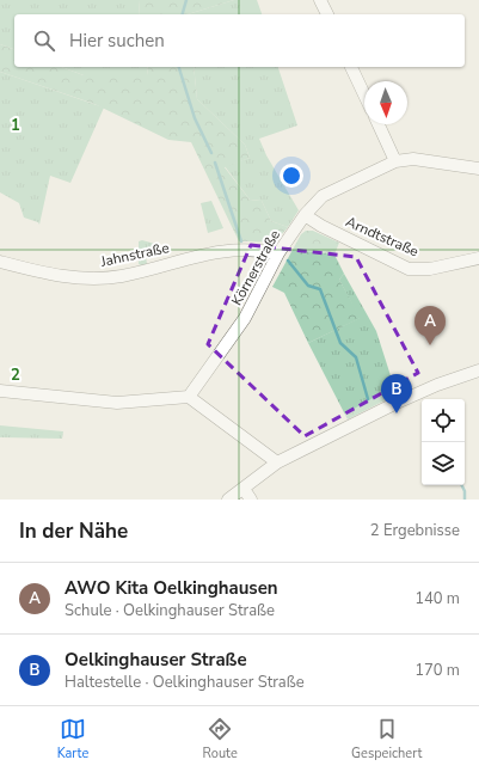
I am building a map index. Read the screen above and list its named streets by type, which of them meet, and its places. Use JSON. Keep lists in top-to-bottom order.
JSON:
{
  "streets": {
    "street": ["Arndtstraße", "Jahnstraße", "Körnerstraße"]
  },
  "crossings": [
    ["Arndtstraße", "Körnerstraße"],
    ["Jahnstraße", "Körnerstraße"]
  ],
  "north": "bottom",
  "page": {
    "search": "Hier suchen",
    "pins": ["A", "B"],
    "heading": ["In der Nähe", "2 Ergebnisse"],
    "list": [
      {
        "mark": "A",
        "name": "AWO Kita Oelkinghausen",
        "note": "Schule · Oelkinghauser Straße",
        "value": "140 m"
      },
      {
        "mark": "B",
        "name": "Oelkinghauser Straße",
        "note": "Haltestelle · Oelkinghauser Straße",
        "value": "170 m"
      }
    ],
    "nav": ["Karte", "Route", "Gespeichert"]
  },
  "grid": {
    "rows": ["1", "2"]
  }
}
